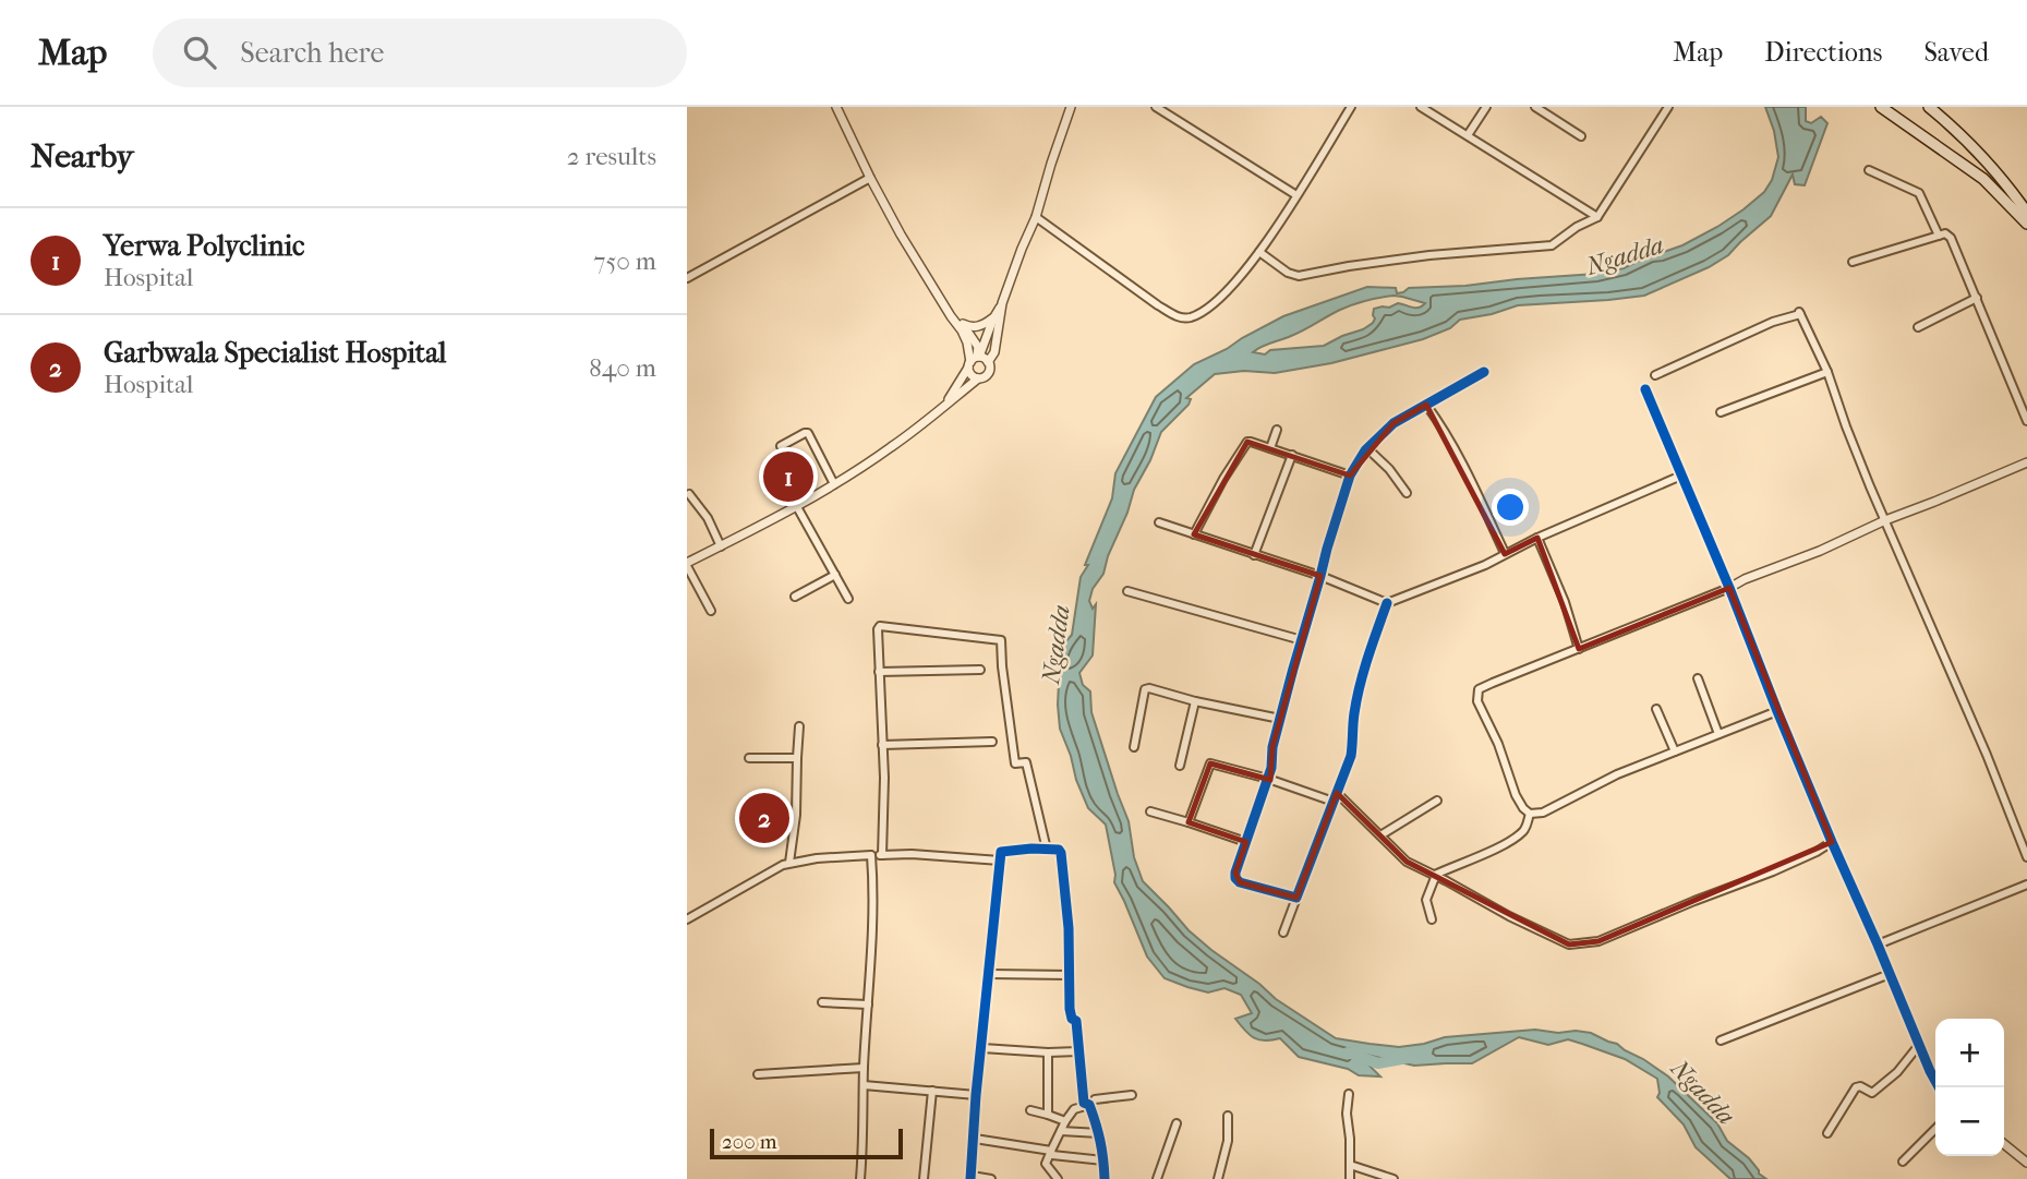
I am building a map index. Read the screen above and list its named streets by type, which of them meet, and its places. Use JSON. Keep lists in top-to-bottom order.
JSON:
{
  "water": ["Ngadda"],
  "scale_bar": "200 m",
  "page": {
    "header": "Map",
    "search": "Search here",
    "nav": ["Map", "Directions", "Saved"],
    "heading": ["Nearby", "2 results"],
    "list": [
      {
        "mark": "1",
        "name": "Yerwa Polyclinic",
        "note": "Hospital",
        "value": "750 m"
      },
      {
        "mark": "2",
        "name": "Garbwala Specialist Hospital",
        "note": "Hospital",
        "value": "840 m"
      }
    ],
    "pins": ["1", "2"],
    "map_buttons": ["+", "−"],
    "scale": "200 m"
  }
}
